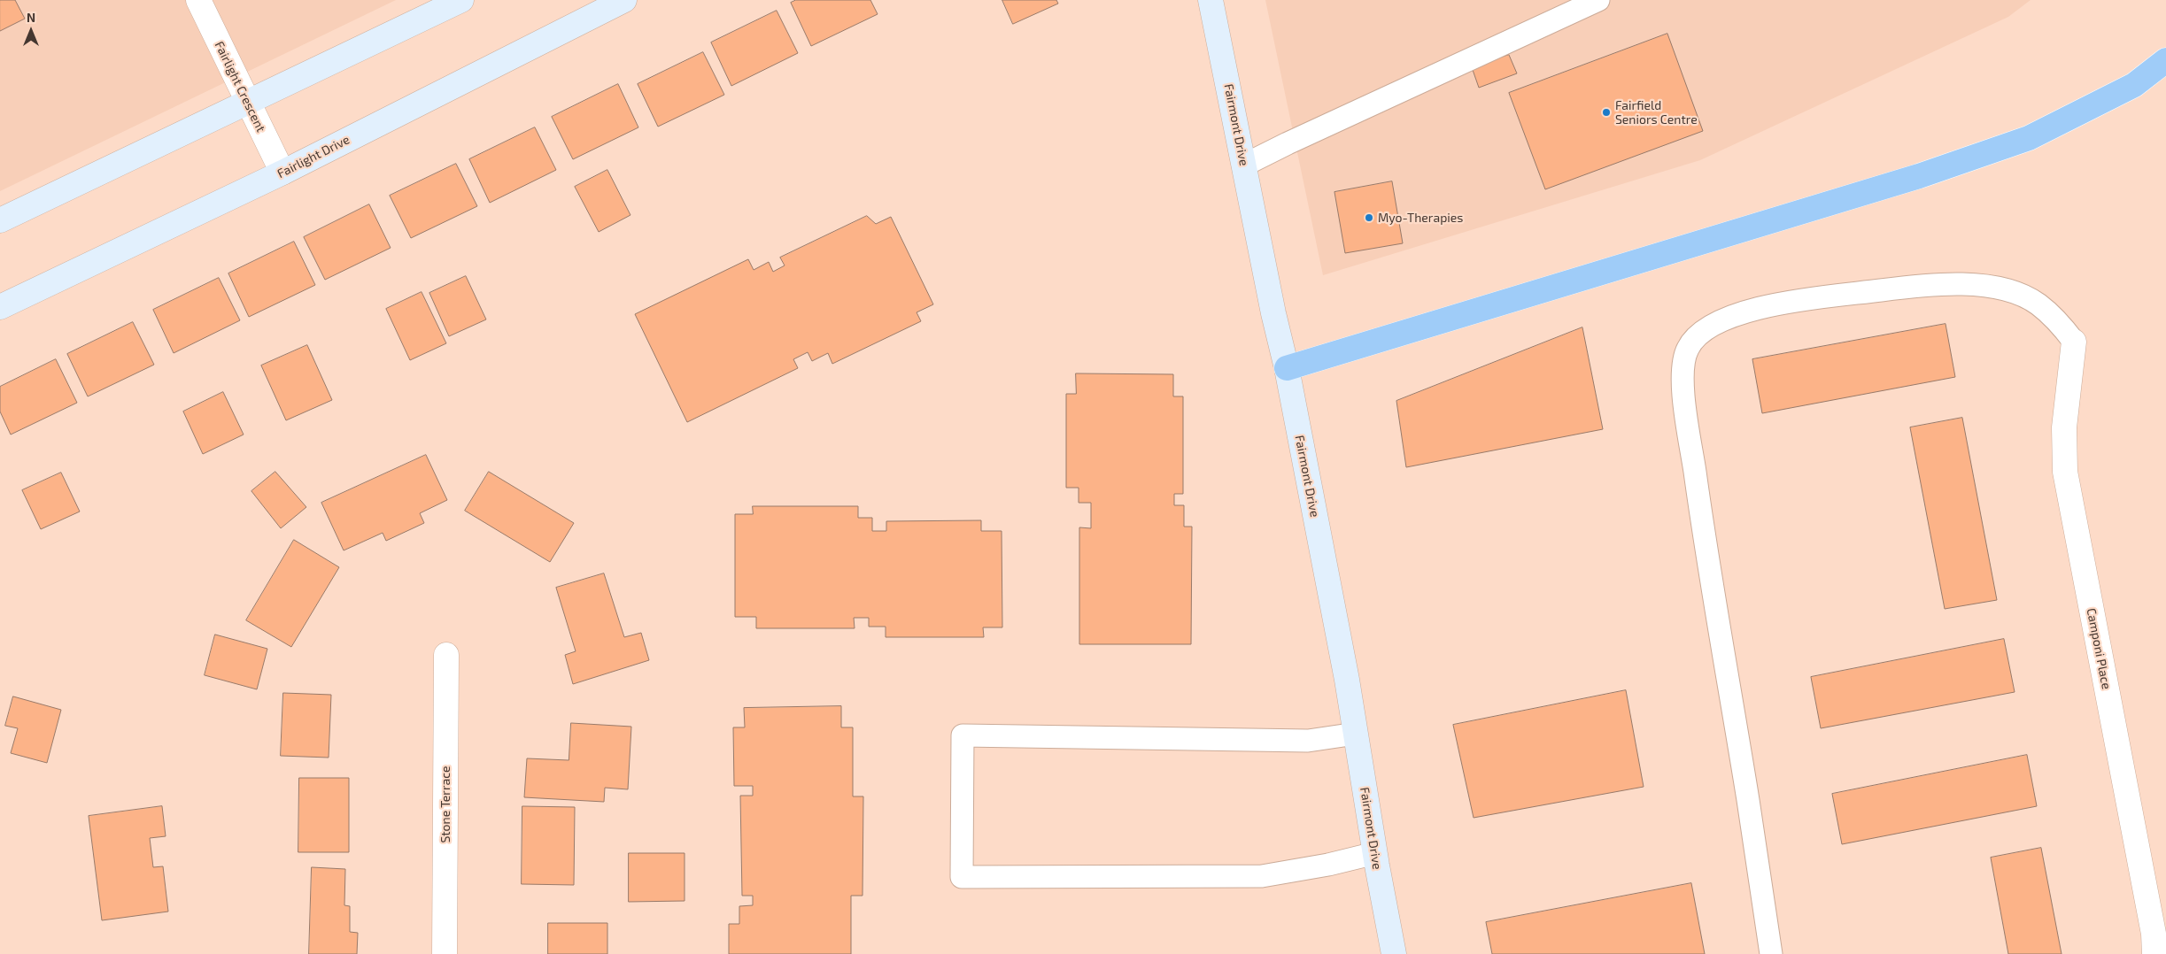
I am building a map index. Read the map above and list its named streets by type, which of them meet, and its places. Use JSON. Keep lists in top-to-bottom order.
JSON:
{
  "streets": {
    "street": [
      "Fairlight Crescent",
      "Fairmont Drive",
      "Fairlight Drive",
      "Camponi Place",
      "Stone Terrace"
    ]
  },
  "crossings": [
    ["Fairlight Crescent", "Fairlight Drive"]
  ],
  "places": ["Fairfield Seniors Centre", "Myo-Therapies"],
  "north": "top"
}
